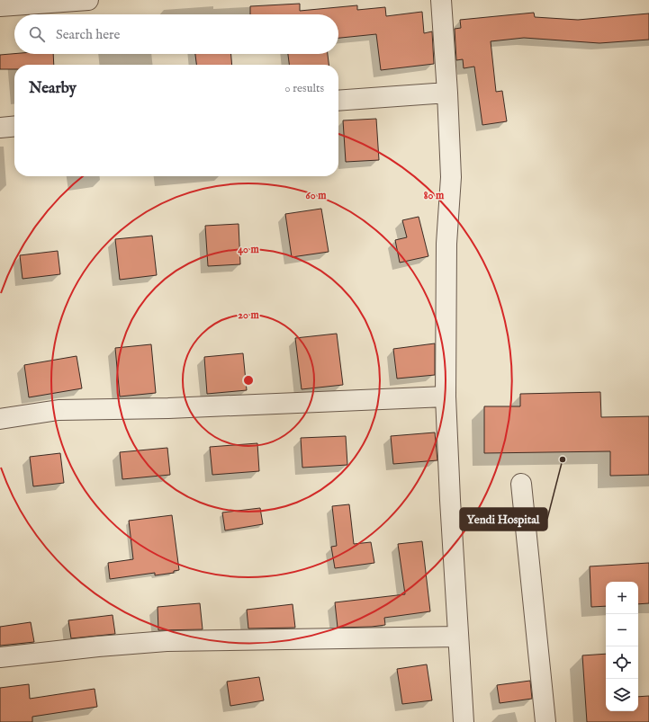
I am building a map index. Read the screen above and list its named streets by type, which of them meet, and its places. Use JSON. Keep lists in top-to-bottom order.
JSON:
{
  "places": ["Yendi Hospital"],
  "page": {
    "search": "Search here",
    "heading": ["Nearby", "0 results"],
    "map_buttons": ["+", "−"]
  },
  "rings": [
    "80 m",
    "60 m",
    "40 m",
    "20 m"
  ]
}
